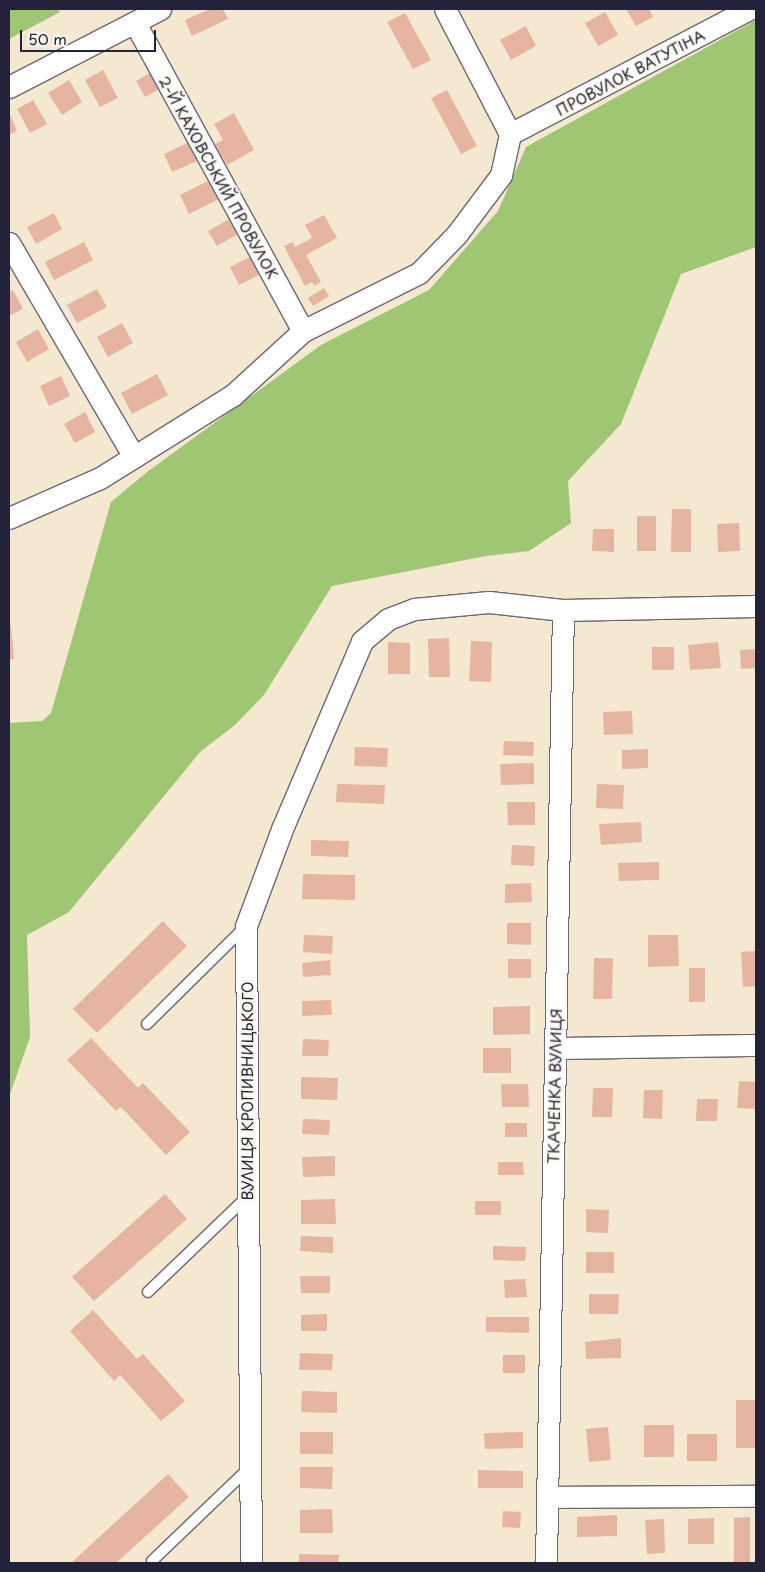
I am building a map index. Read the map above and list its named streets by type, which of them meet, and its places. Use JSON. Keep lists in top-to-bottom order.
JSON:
{
  "streets": {
    "street": [
      "ПРОВУЛОК ВАТУТІНА",
      "2-Й КАХОВСЬКИЙ ПРОВУЛОК",
      "ТКАЧЕНКА ВУЛИЦЯ",
      "ВУЛИЦЯ КРОПИВНИЦЬКОГО"
    ]
  },
  "crossings": [
    ["ТКАЧЕНКА ВУЛИЦЯ", "ВУЛИЦЯ КРОПИВНИЦЬКОГО"]
  ],
  "scale_bar": "50 m"
}
